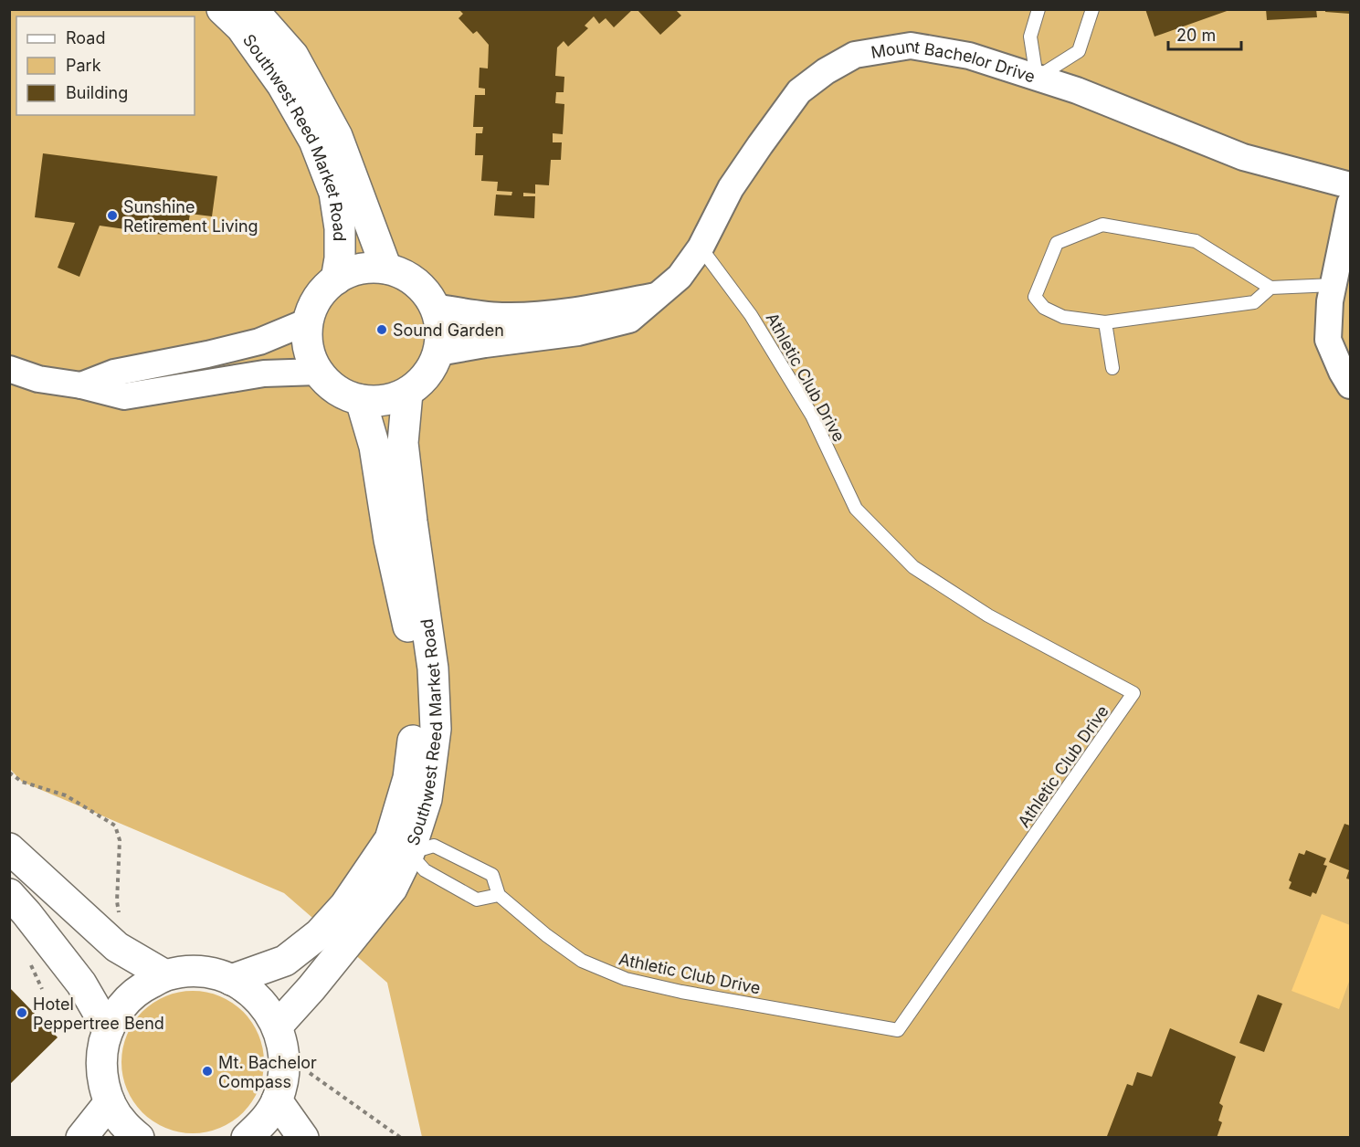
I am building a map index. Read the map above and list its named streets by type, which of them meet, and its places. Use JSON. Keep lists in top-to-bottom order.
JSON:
{
  "streets": {
    "main road": ["Southwest Reed Market Road"],
    "street": ["Mount Bachelor Drive"],
    "lane": ["Athletic Club Drive"]
  },
  "crossings": [
    ["Mount Bachelor Drive", "Southwest Reed Market Road"],
    ["Mount Bachelor Drive", "Athletic Club Drive"],
    ["Southwest Reed Market Road", "Athletic Club Drive"]
  ],
  "places": [
    "Sunshine Retirement Living",
    "Sound Garden",
    "Hotel Peppertree Bend",
    "Mt. Bachelor Compass"
  ],
  "legend": ["Road", "Park", "Building"],
  "scale_bar": "20 m"
}
